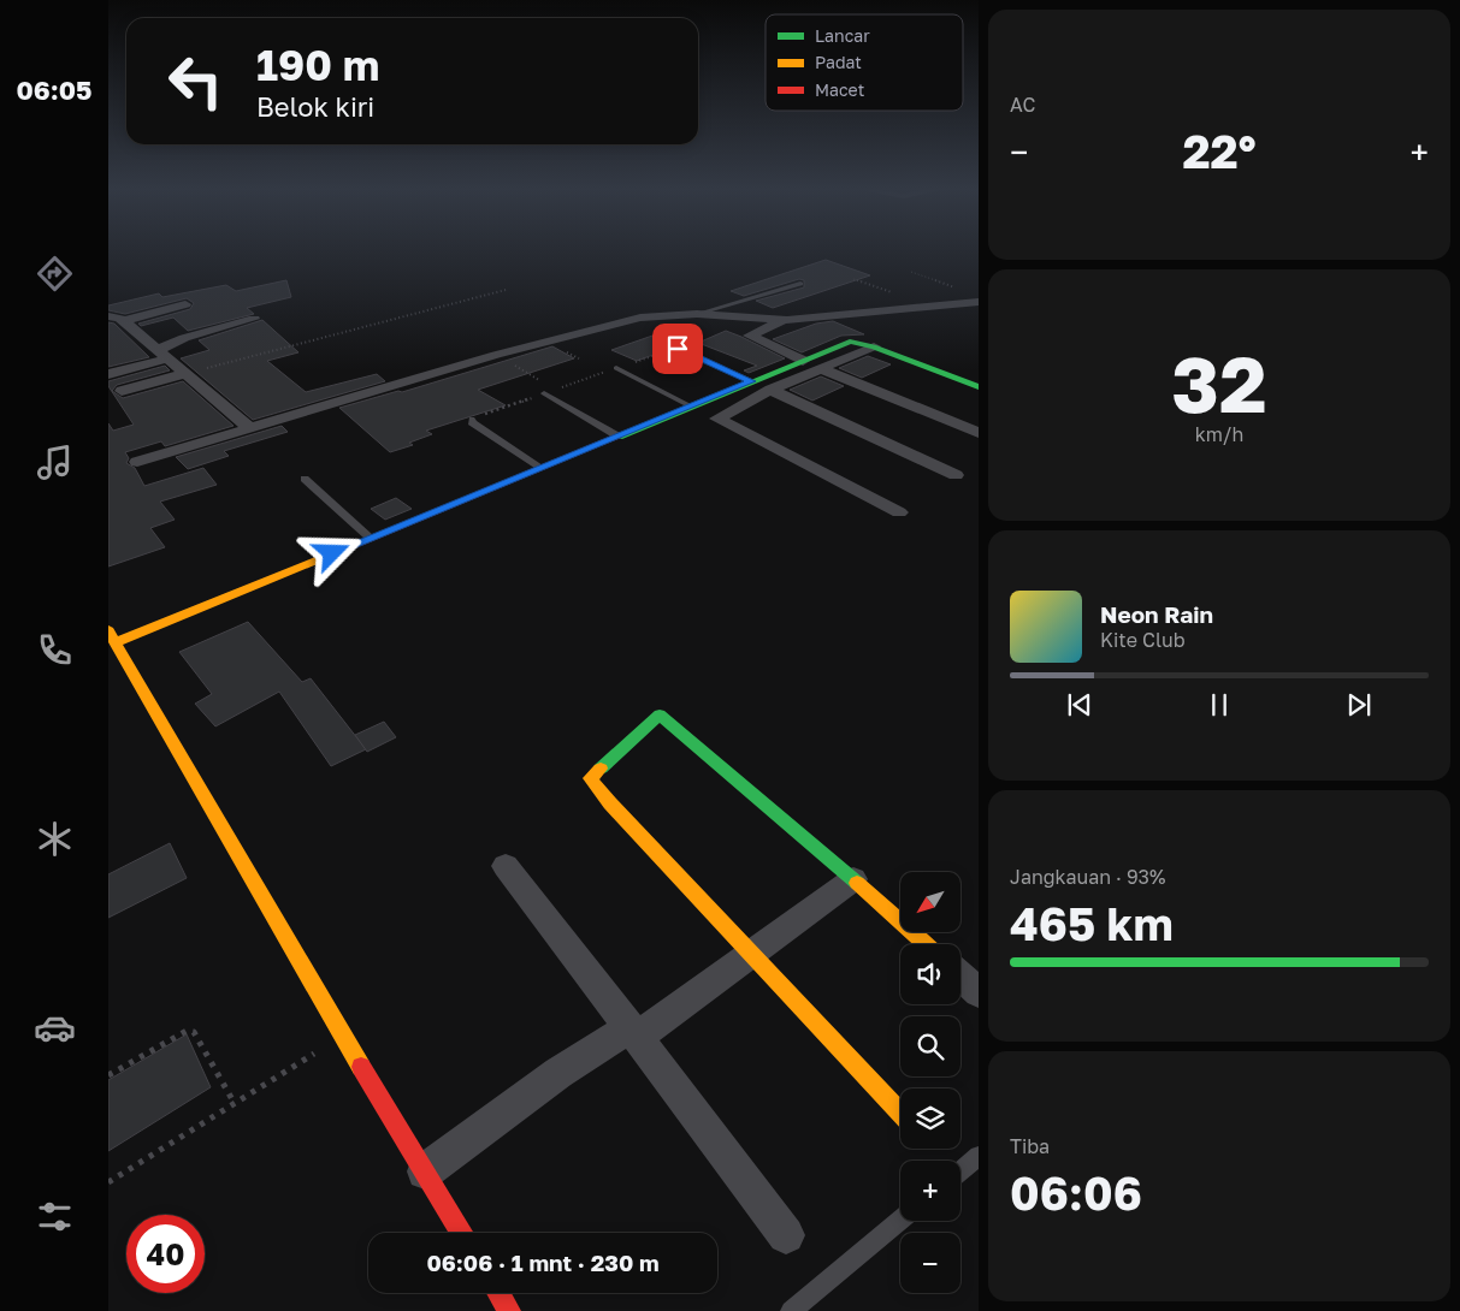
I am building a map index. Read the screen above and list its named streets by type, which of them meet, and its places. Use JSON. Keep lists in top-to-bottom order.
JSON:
{
  "legend": ["Lancar", "Padat", "Macet"],
  "north": "bottom left",
  "page": {
    "tabs": "06:05",
    "tile": [
      "AC",
      ["32", "km/h"],
      ["Jangkauan · 93%", "465 km"],
      ["Tiba", "06:06"]
    ],
    "turn": ["190 m", "Belok kiri"],
    "heat": ["−", "22°", "+"],
    "song": ["Neon Rain", "Kite Club"],
    "map_buttons": ["+", "−"],
    "limit": "40",
    "trip": "06:06 · 1 mnt · 230 m"
  }
}
